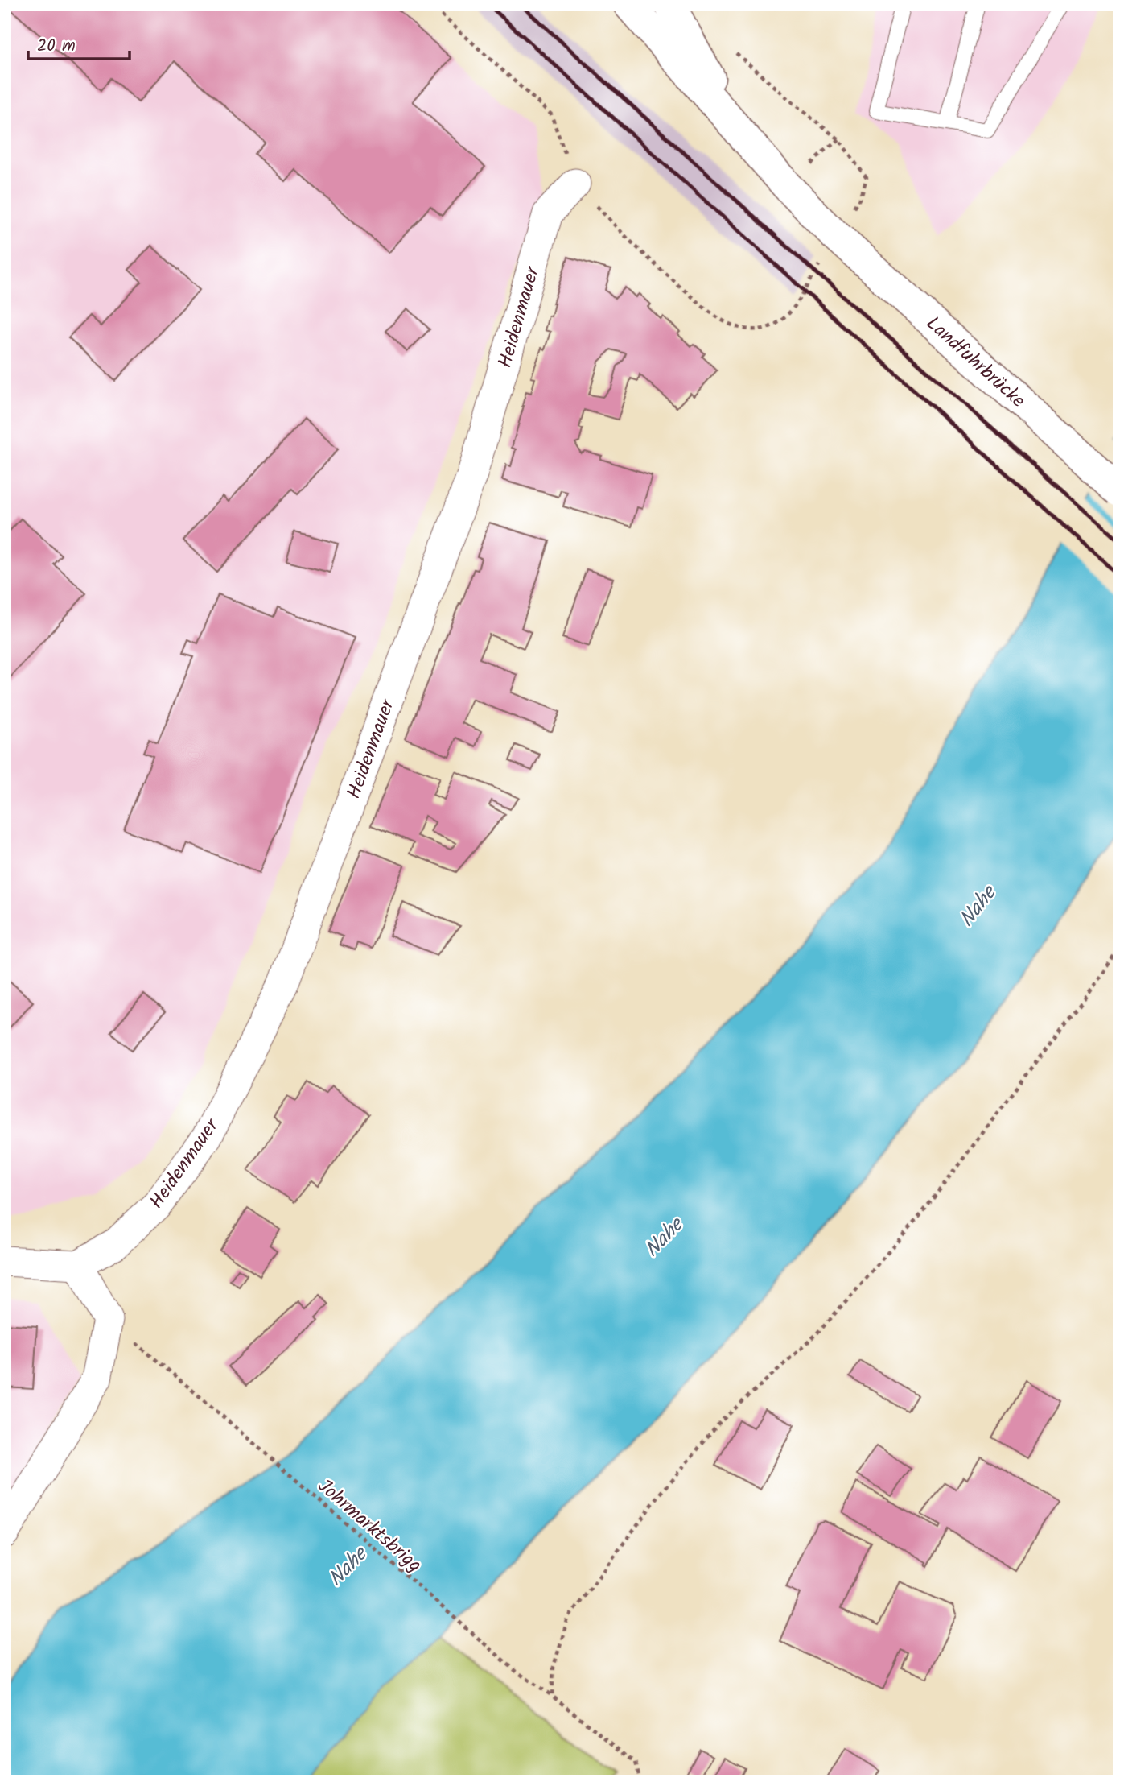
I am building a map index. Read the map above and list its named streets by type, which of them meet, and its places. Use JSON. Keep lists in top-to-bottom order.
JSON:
{
  "streets": {
    "street": ["Heidenmauer", "Landfuhrbrücke"],
    "path": ["Johrmarktsbrigg"]
  },
  "water": ["Nahe"],
  "scale_bar": "20 m"
}
